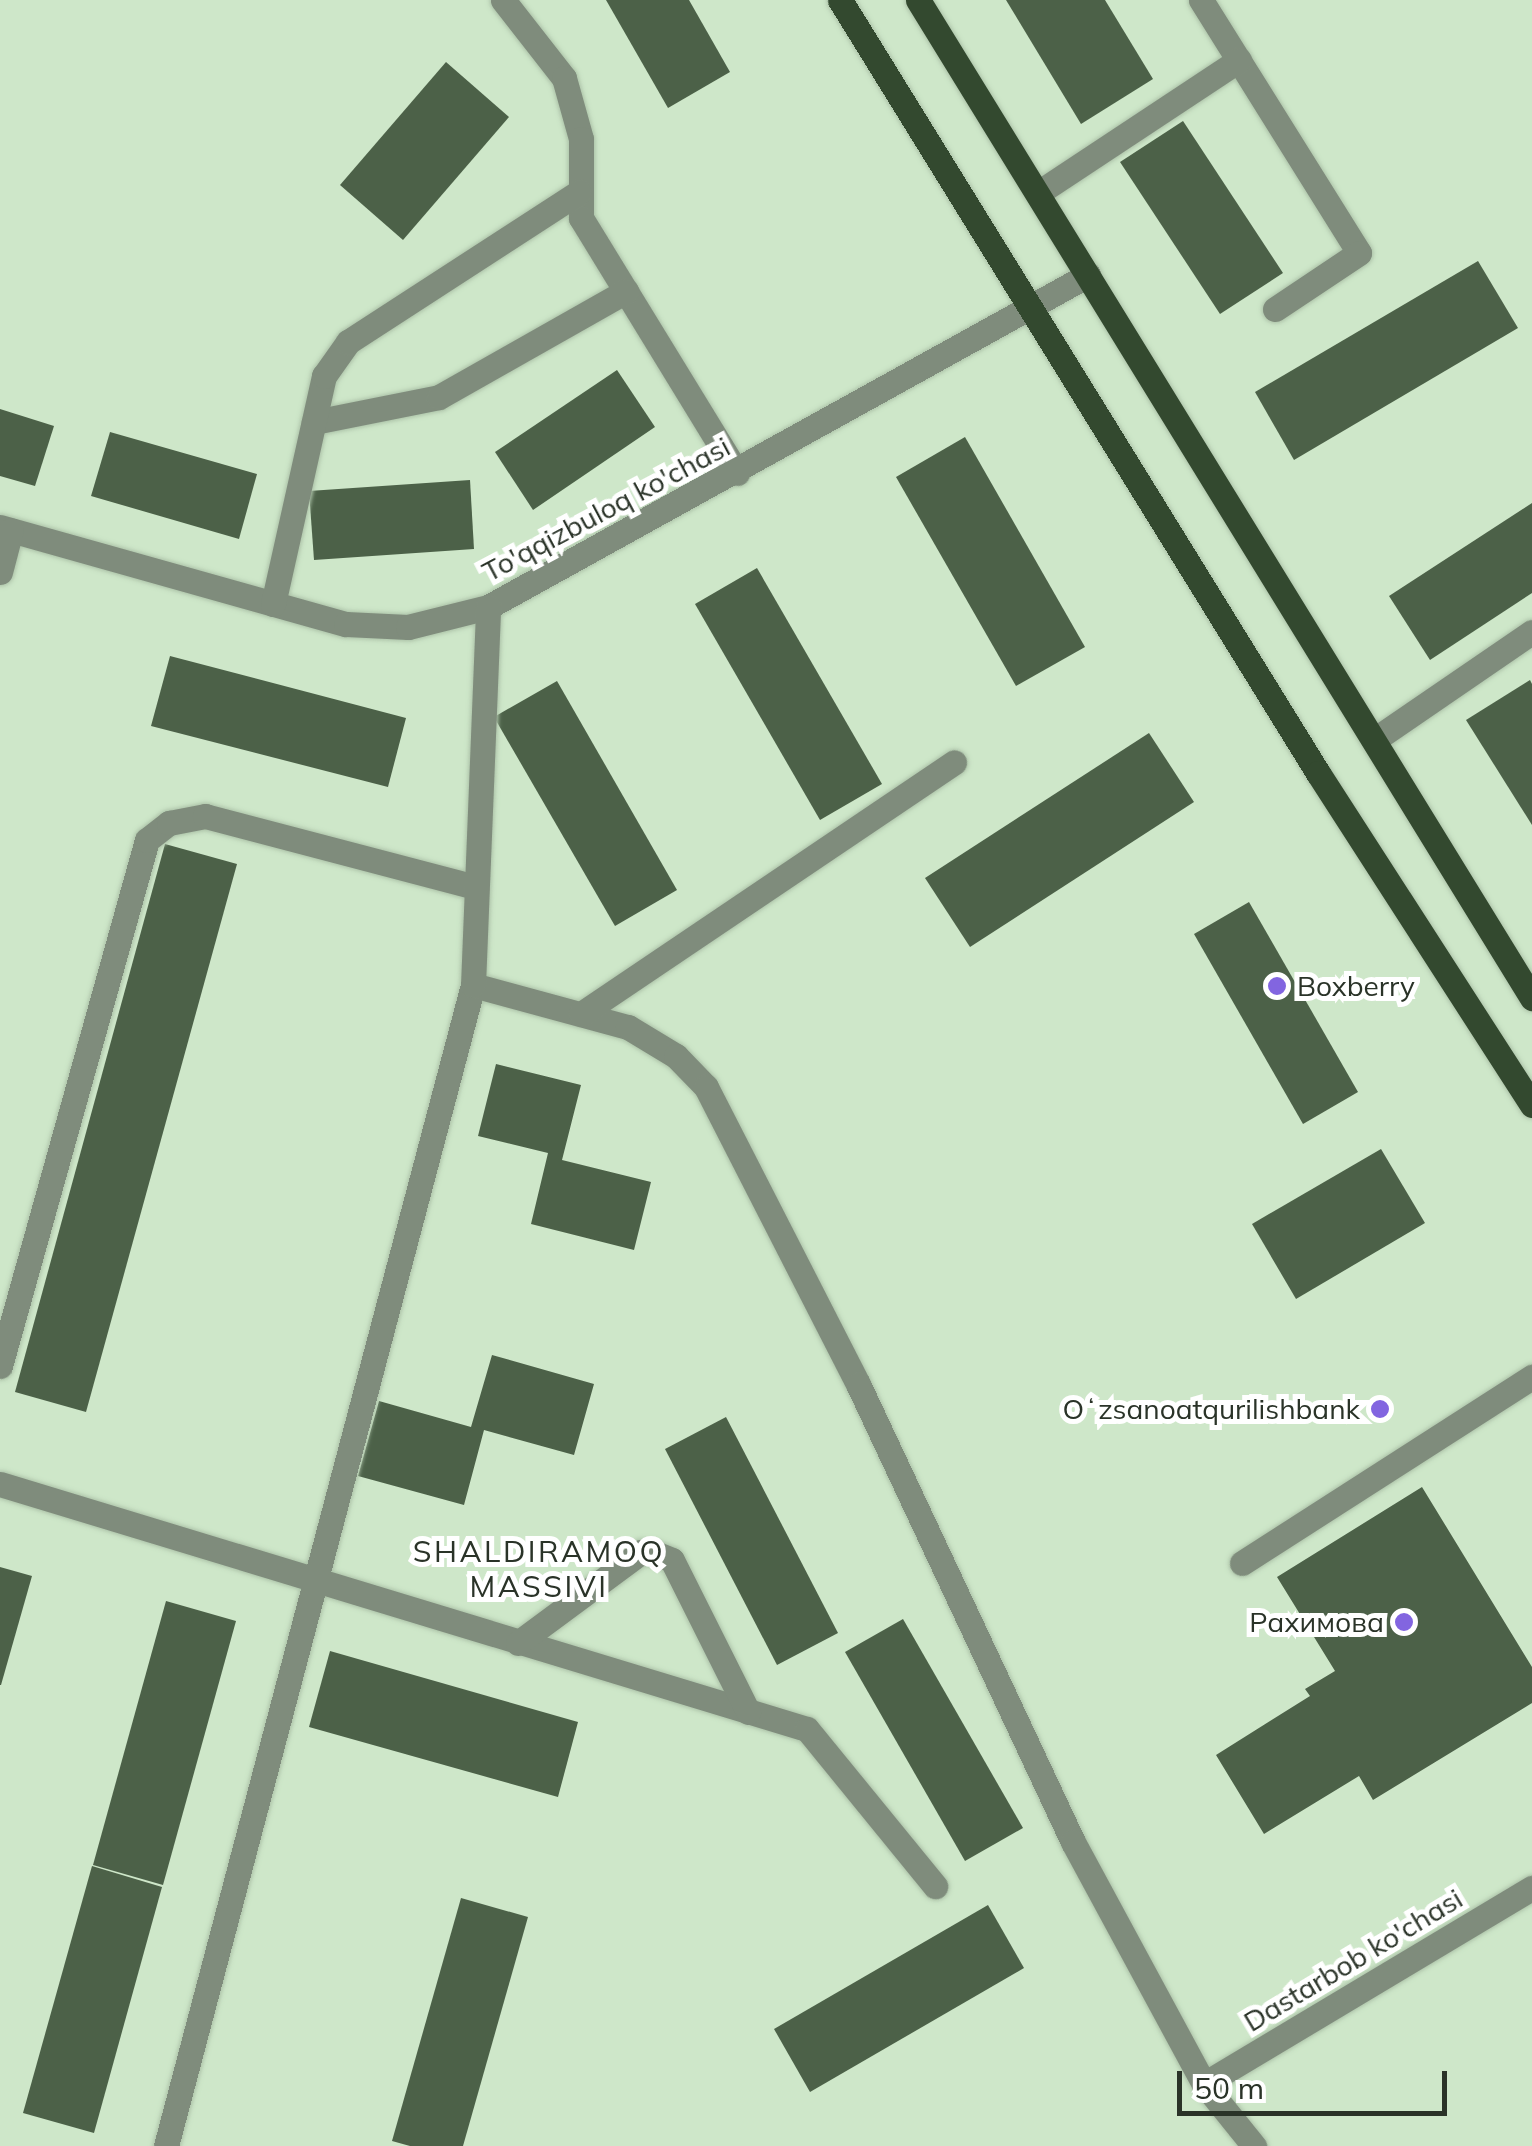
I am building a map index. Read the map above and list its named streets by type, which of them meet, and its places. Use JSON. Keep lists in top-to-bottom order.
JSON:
{
  "streets": {
    "street": ["To'qqizbuloq ko'chasi", "Dastarbob ko'chasi"]
  },
  "districts": ["SHALDIRAMOQ MASSIVI"],
  "places": ["Boxberry", "Oʻzsanoatqurilishbank", "Рахимова"],
  "scale_bar": "50 m"
}
